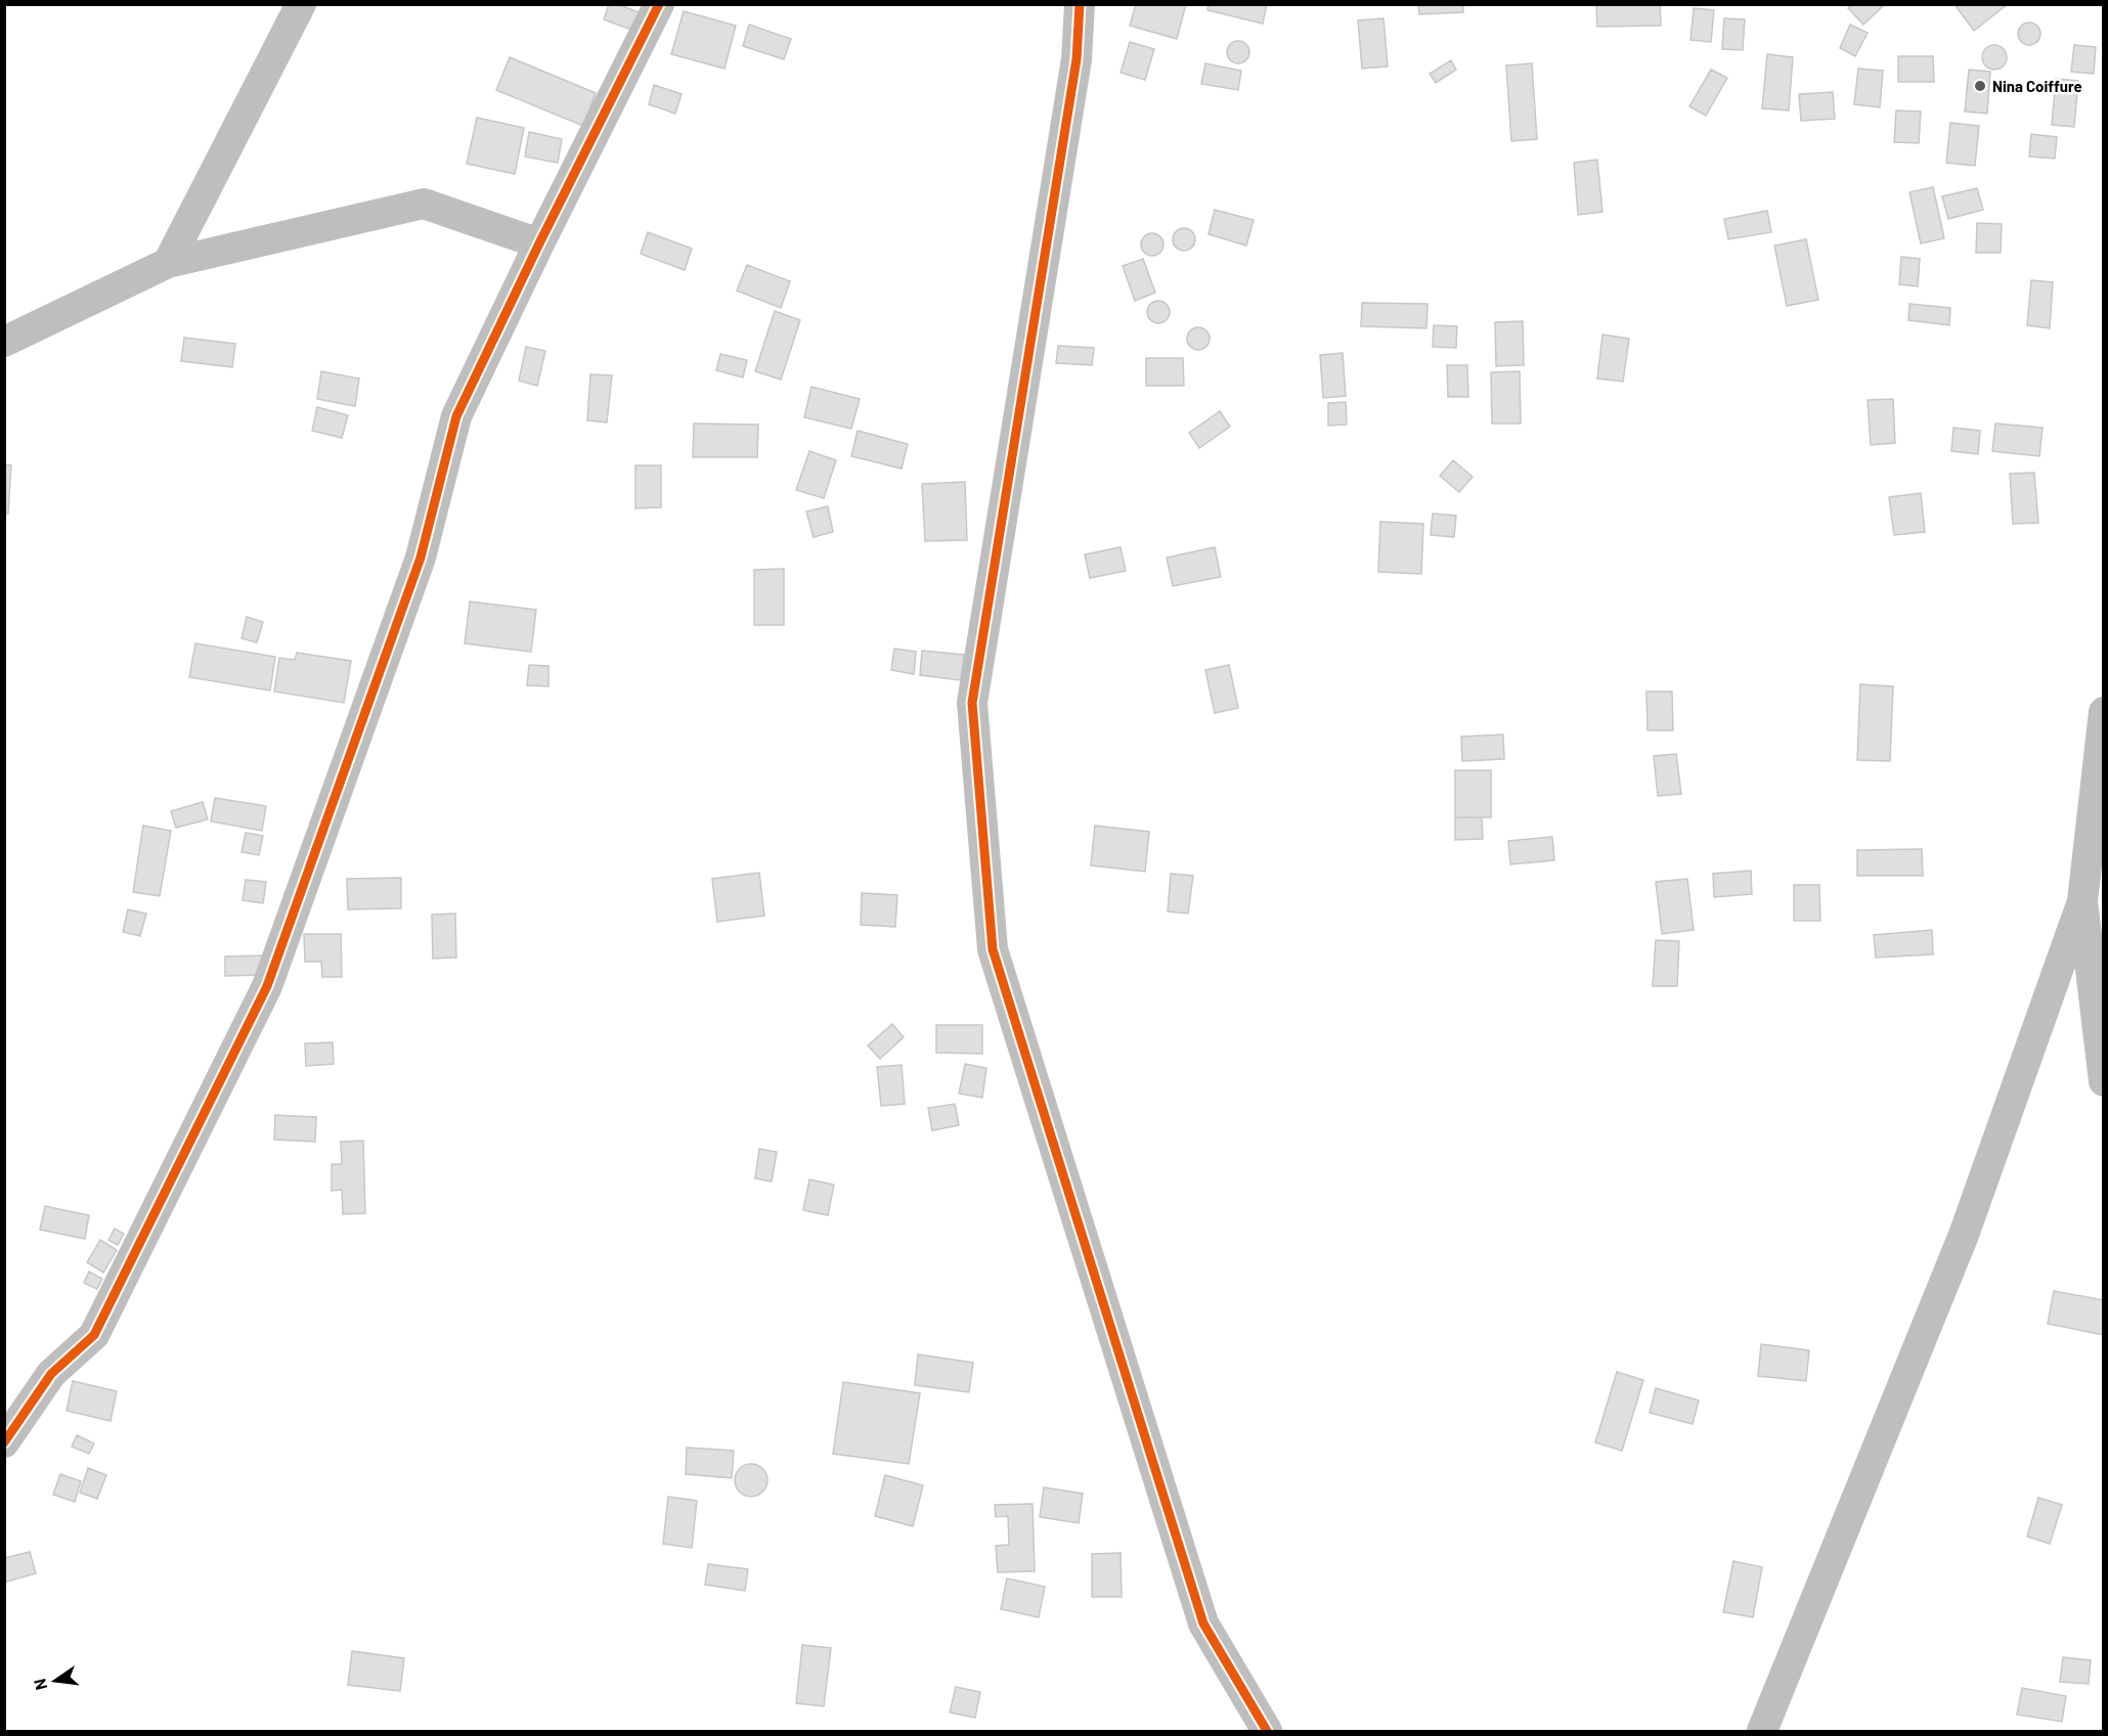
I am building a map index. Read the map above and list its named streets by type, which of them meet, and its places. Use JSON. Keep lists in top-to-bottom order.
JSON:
{
  "places": ["Nina Coiffure"],
  "north": "left"
}
